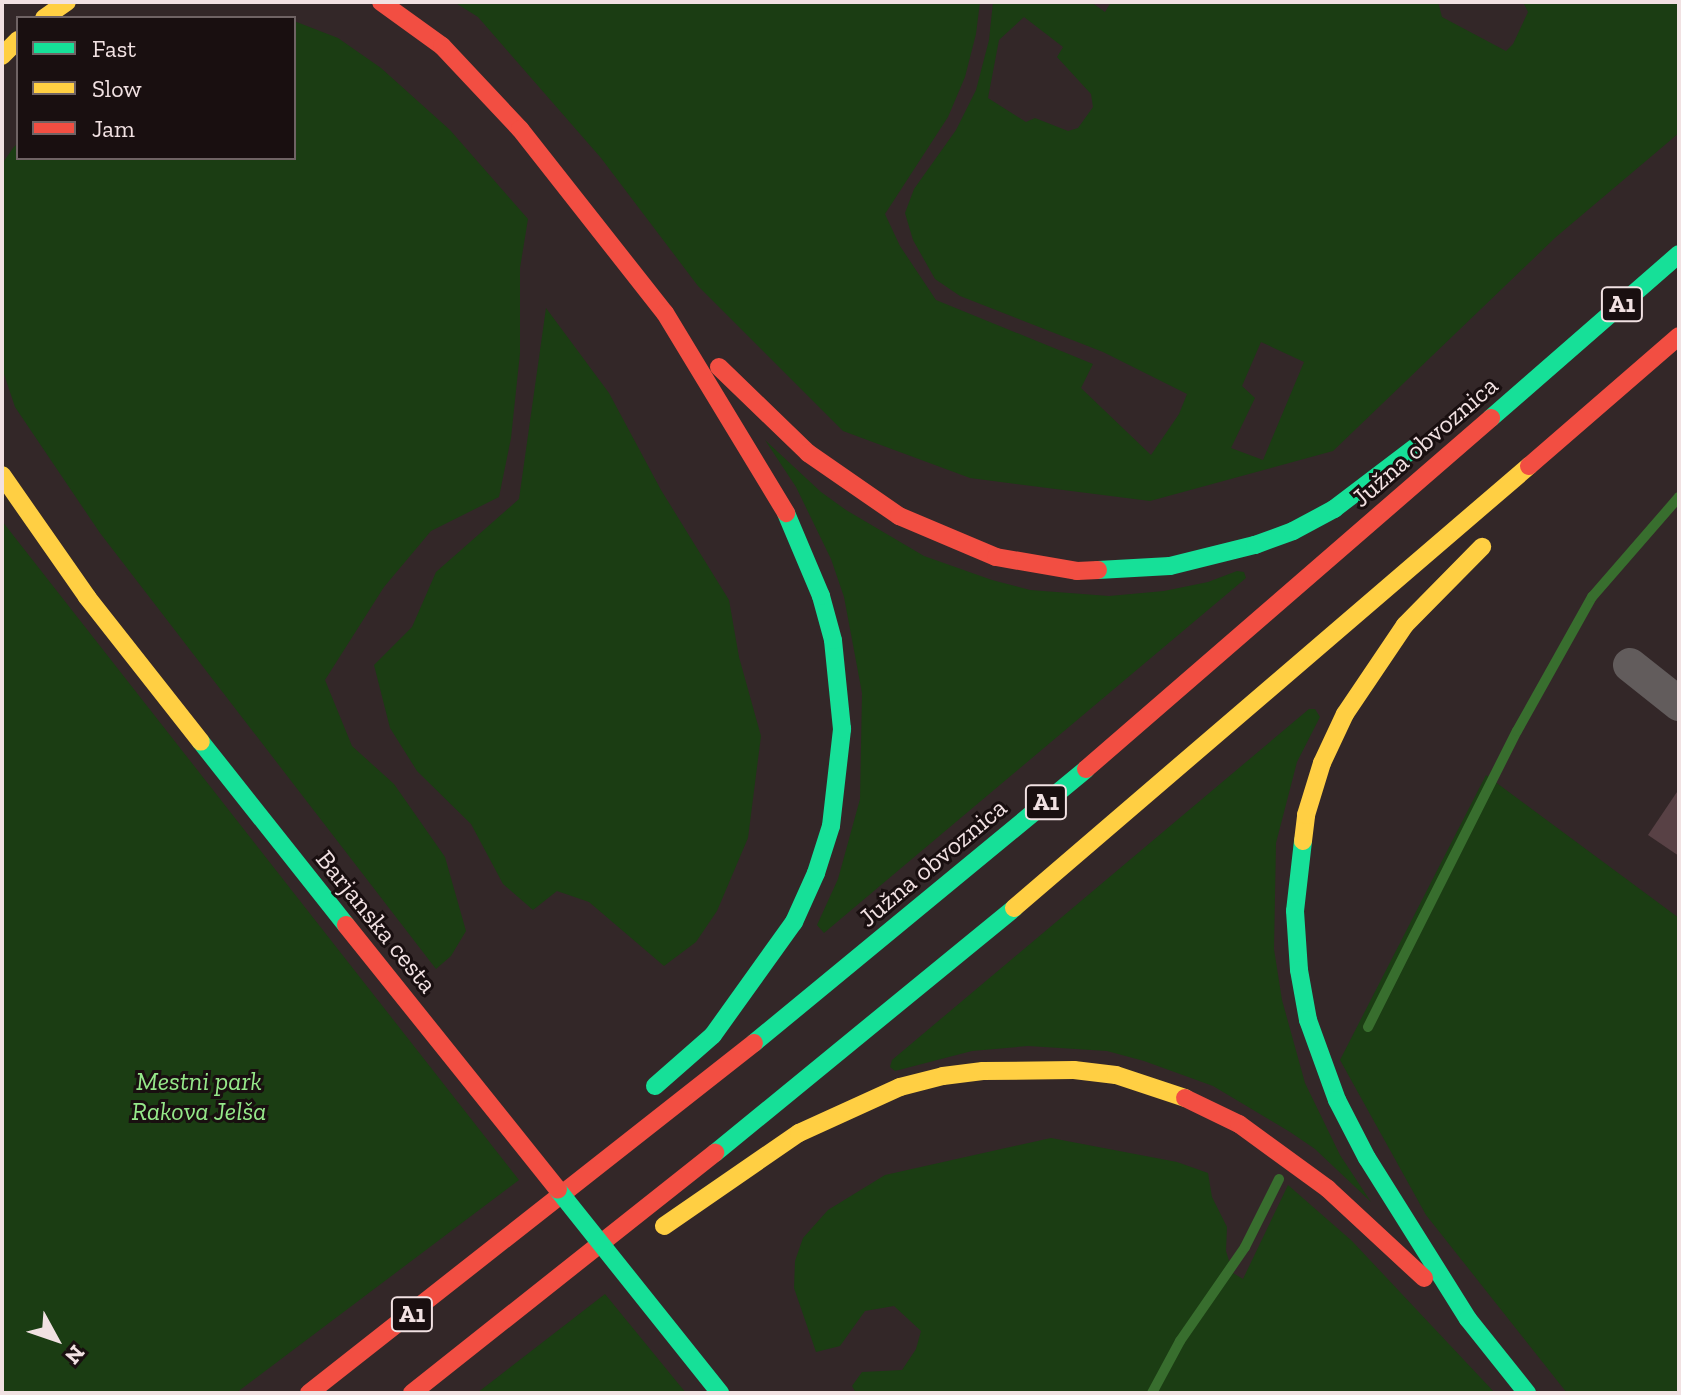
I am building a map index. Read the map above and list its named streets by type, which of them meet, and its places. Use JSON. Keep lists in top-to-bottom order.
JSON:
{
  "streets": {
    "main road": ["A1", "Južna obvoznica", "Barjanska cesta"]
  },
  "parks": ["Mestni park Rakova Jelša"],
  "legend": ["Fast", "Slow", "Jam"],
  "north": "bottom right"
}
